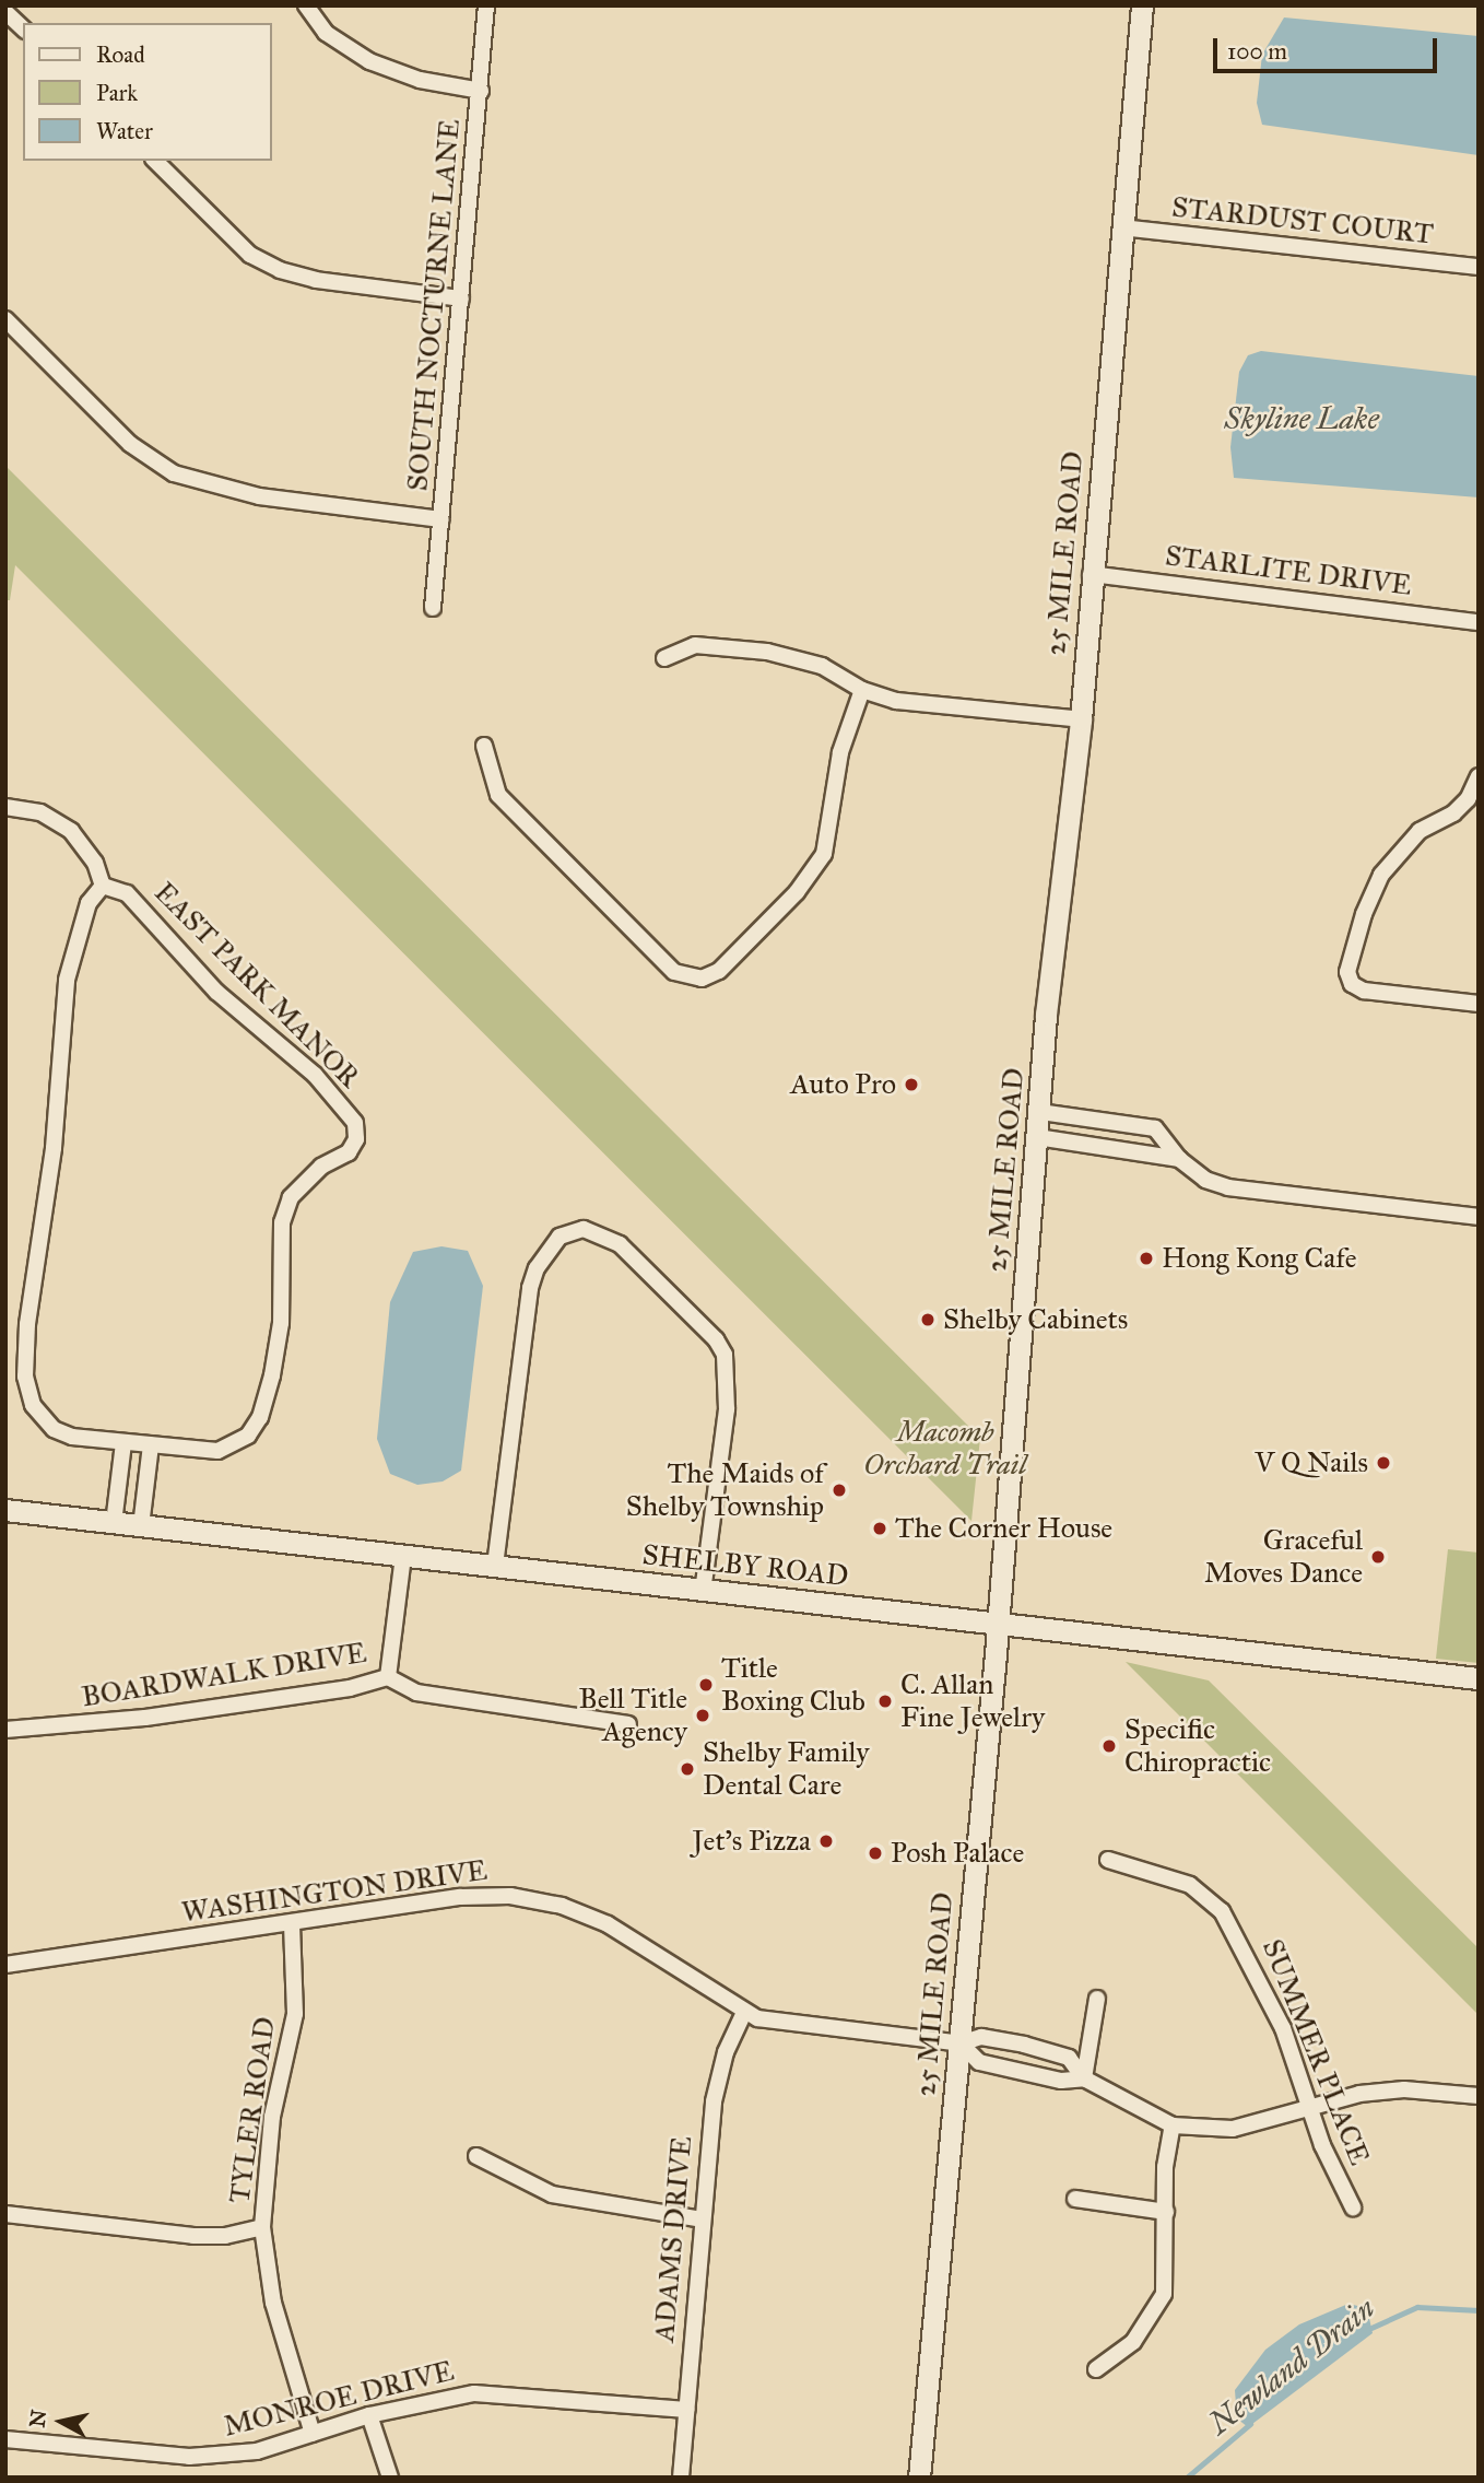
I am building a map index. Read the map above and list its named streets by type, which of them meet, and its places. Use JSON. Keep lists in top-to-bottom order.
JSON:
{
  "streets": {
    "street": [
      "STARDUST COURT",
      "SOUTH NOCTURNE LANE",
      "25 MILE ROAD",
      "STARLITE DRIVE",
      "EAST PARK MANOR",
      "SHELBY ROAD",
      "BOARDWALK DRIVE",
      "WASHINGTON DRIVE",
      "SUMMER PLACE",
      "TYLER ROAD",
      "ADAMS DRIVE",
      "MONROE DRIVE"
    ]
  },
  "crossings": [
    ["STARDUST COURT", "25 MILE ROAD"],
    ["25 MILE ROAD", "STARLITE DRIVE"],
    ["25 MILE ROAD", "SHELBY ROAD"],
    ["25 MILE ROAD", "WASHINGTON DRIVE"],
    ["WASHINGTON DRIVE", "TYLER ROAD"],
    ["WASHINGTON DRIVE", "ADAMS DRIVE"],
    ["TYLER ROAD", "MONROE DRIVE"],
    ["ADAMS DRIVE", "MONROE DRIVE"]
  ],
  "water": ["Skyline Lake", "Newland Drain"],
  "parks": ["Macomb Orchard Trail"],
  "places": [
    "Auto Pro",
    "Hong Kong Cafe",
    "Shelby Cabinets",
    "V Q Nails",
    "The Maids of Shelby Township",
    "The Corner House",
    "Graceful Moves Dance",
    "Title Boxing Club",
    "C. Allan Fine Jewelry",
    "Bell Title Agency",
    "Specific Chiropractic",
    "Shelby Family Dental Care",
    "Jet's Pizza",
    "Posh Palace"
  ],
  "legend": ["Road", "Park", "Water"],
  "scale_bar": "100 m",
  "north": "left"
}
